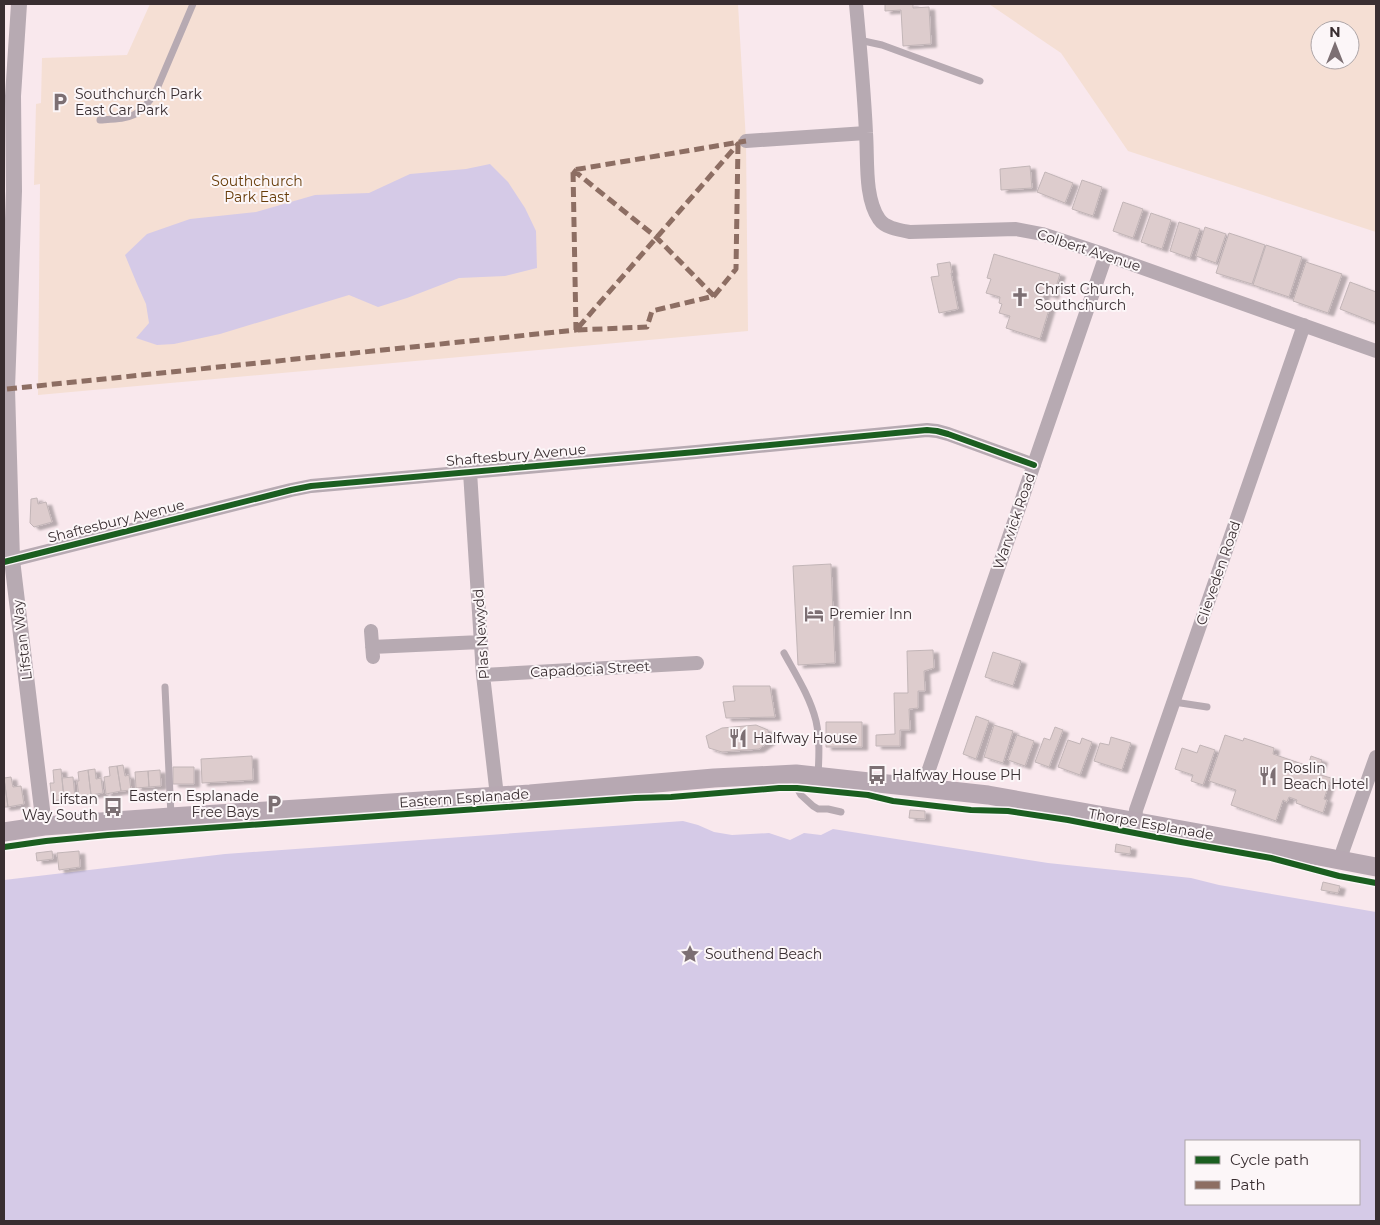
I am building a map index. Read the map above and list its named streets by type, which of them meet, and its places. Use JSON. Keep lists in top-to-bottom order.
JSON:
{
  "streets": {
    "main road": ["Eastern Esplanade", "Thorpe Esplanade"],
    "street": [
      "Colbert Avenue",
      "Shaftesbury Avenue",
      "Warwick Road",
      "Clieveden Road",
      "Plas Newydd",
      "Lifstan Way",
      "Capadocia Street"
    ]
  },
  "crossings": [
    ["Colbert Avenue", "Warwick Road"],
    ["Colbert Avenue", "Clieveden Road"],
    ["Shaftesbury Avenue", "Warwick Road"],
    ["Shaftesbury Avenue", "Plas Newydd"],
    ["Shaftesbury Avenue", "Lifstan Way"],
    ["Warwick Road", "Eastern Esplanade"],
    ["Warwick Road", "Thorpe Esplanade"],
    ["Clieveden Road", "Thorpe Esplanade"],
    ["Plas Newydd", "Capadocia Street"],
    ["Plas Newydd", "Eastern Esplanade"],
    ["Lifstan Way", "Eastern Esplanade"],
    ["Eastern Esplanade", "Thorpe Esplanade"]
  ],
  "parks": ["Southchurch Park East"],
  "places": {
    "parking": ["Southchurch Park East Car Park", "Eastern Esplanade Free Bays"],
    "church": ["Christ Church, Southchurch"],
    "hotel": ["Premier Inn"],
    "restaurant": ["Halfway House", "Roslin Beach Hotel"],
    "bus stop": ["Halfway House PH", "Lifstan Way South"],
    "place": ["Southend Beach"]
  },
  "legend": ["Cycle path", "Path"],
  "north": "top"
}
